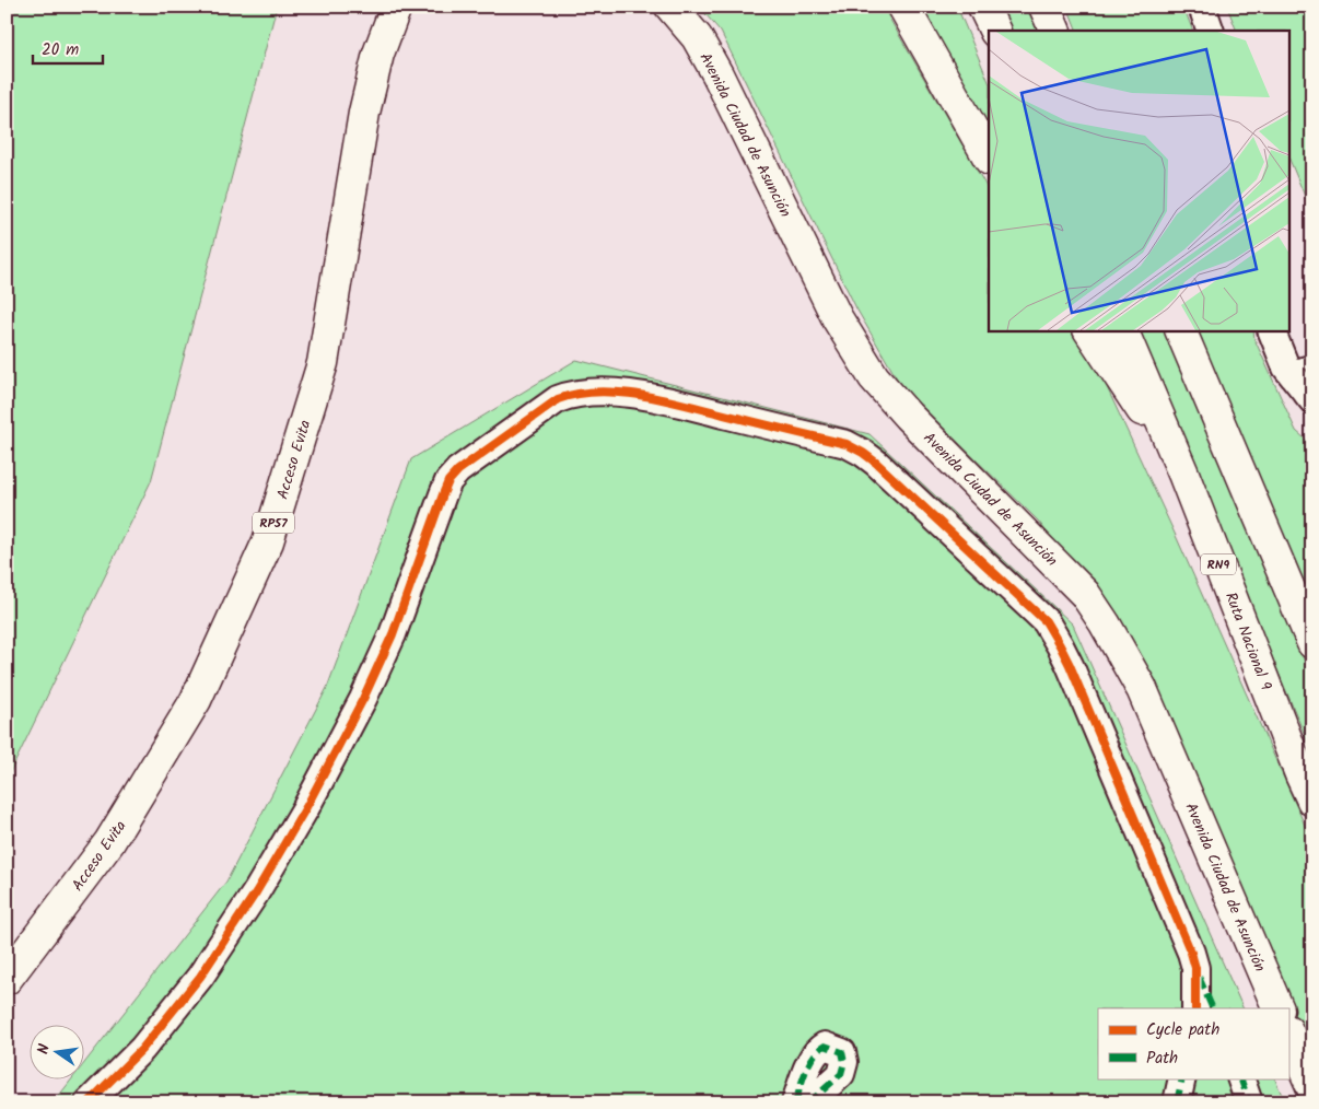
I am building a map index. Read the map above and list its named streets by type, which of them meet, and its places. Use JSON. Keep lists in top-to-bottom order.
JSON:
{
  "streets": {
    "main road": [
      "Avenida Ciudad de Asunción",
      "Acceso Evita",
      "RP57",
      "RN9",
      "Ruta Nacional 9"
    ]
  },
  "legend": ["Cycle path", "Path"],
  "scale_bar": "20 m",
  "north": "left"
}
